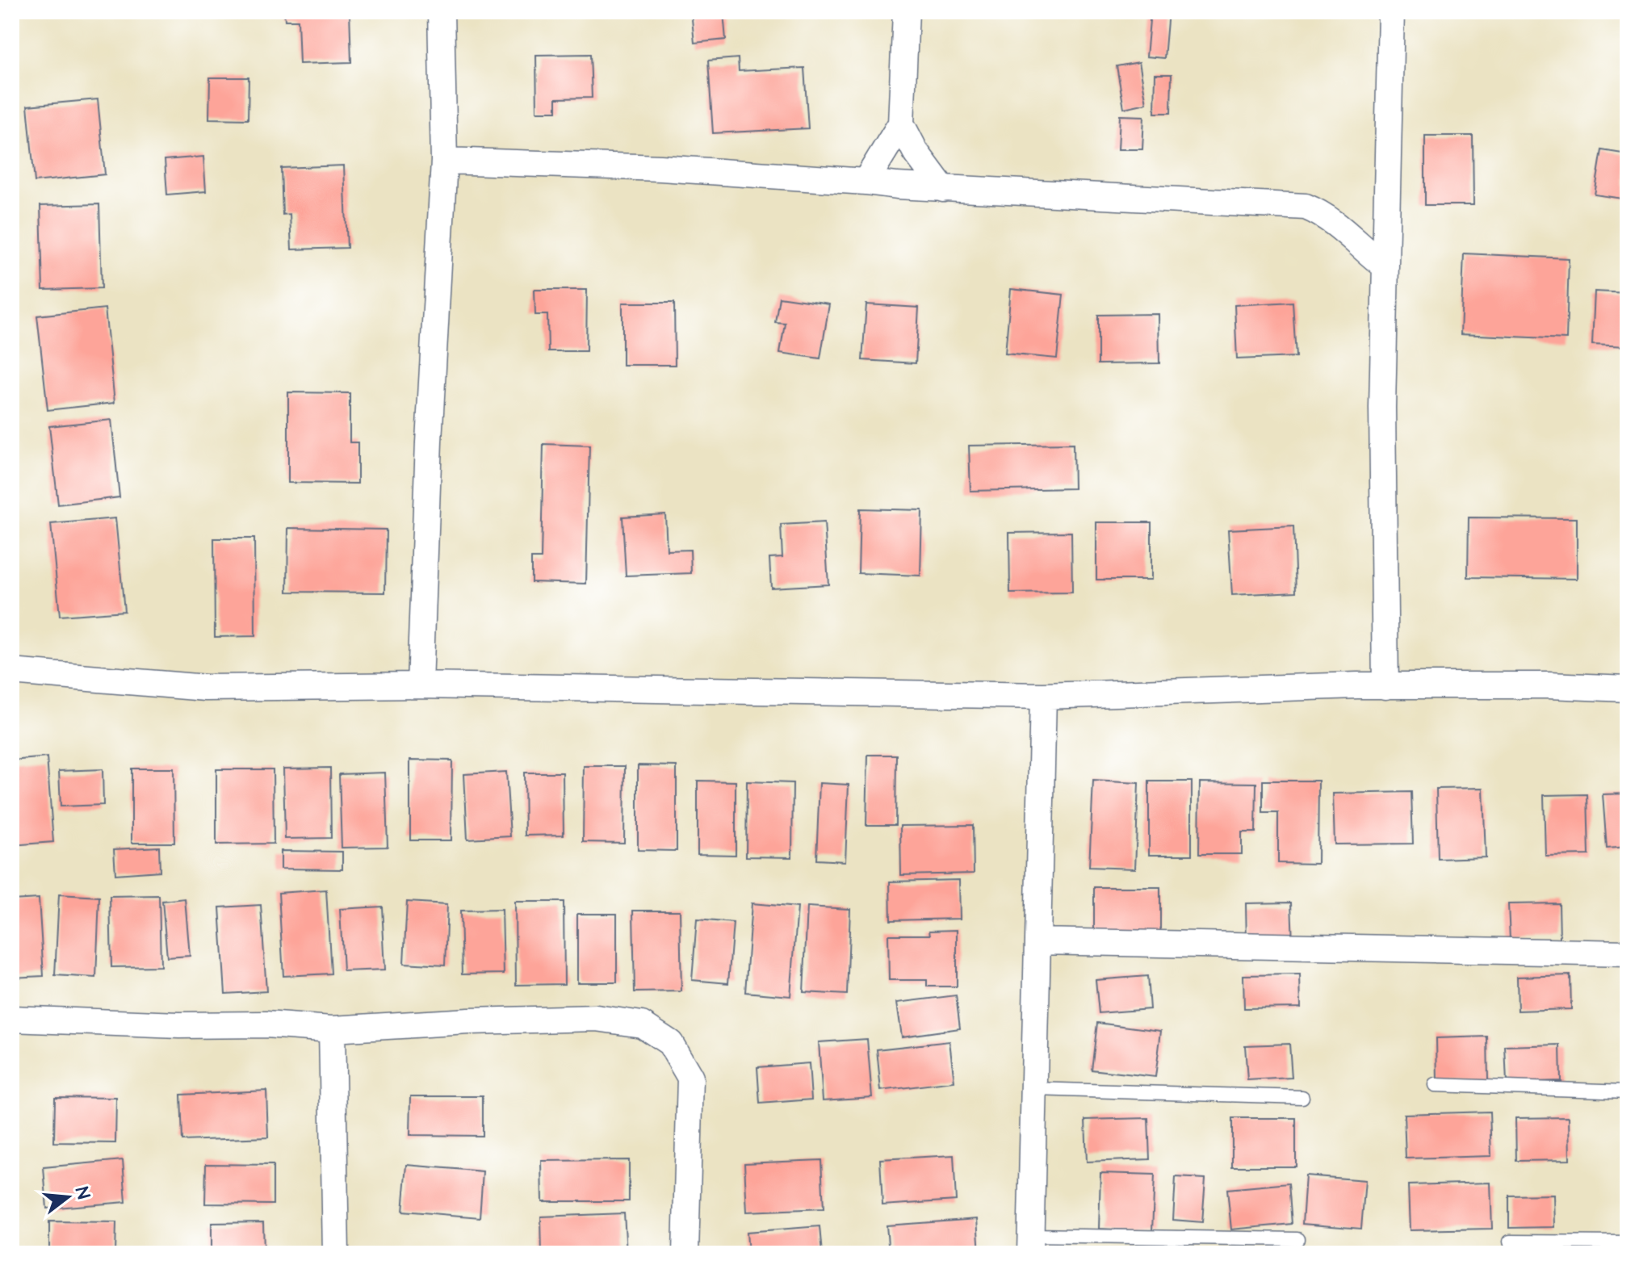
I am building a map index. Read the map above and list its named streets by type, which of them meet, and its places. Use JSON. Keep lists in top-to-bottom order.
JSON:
{
  "north": "right"
}
